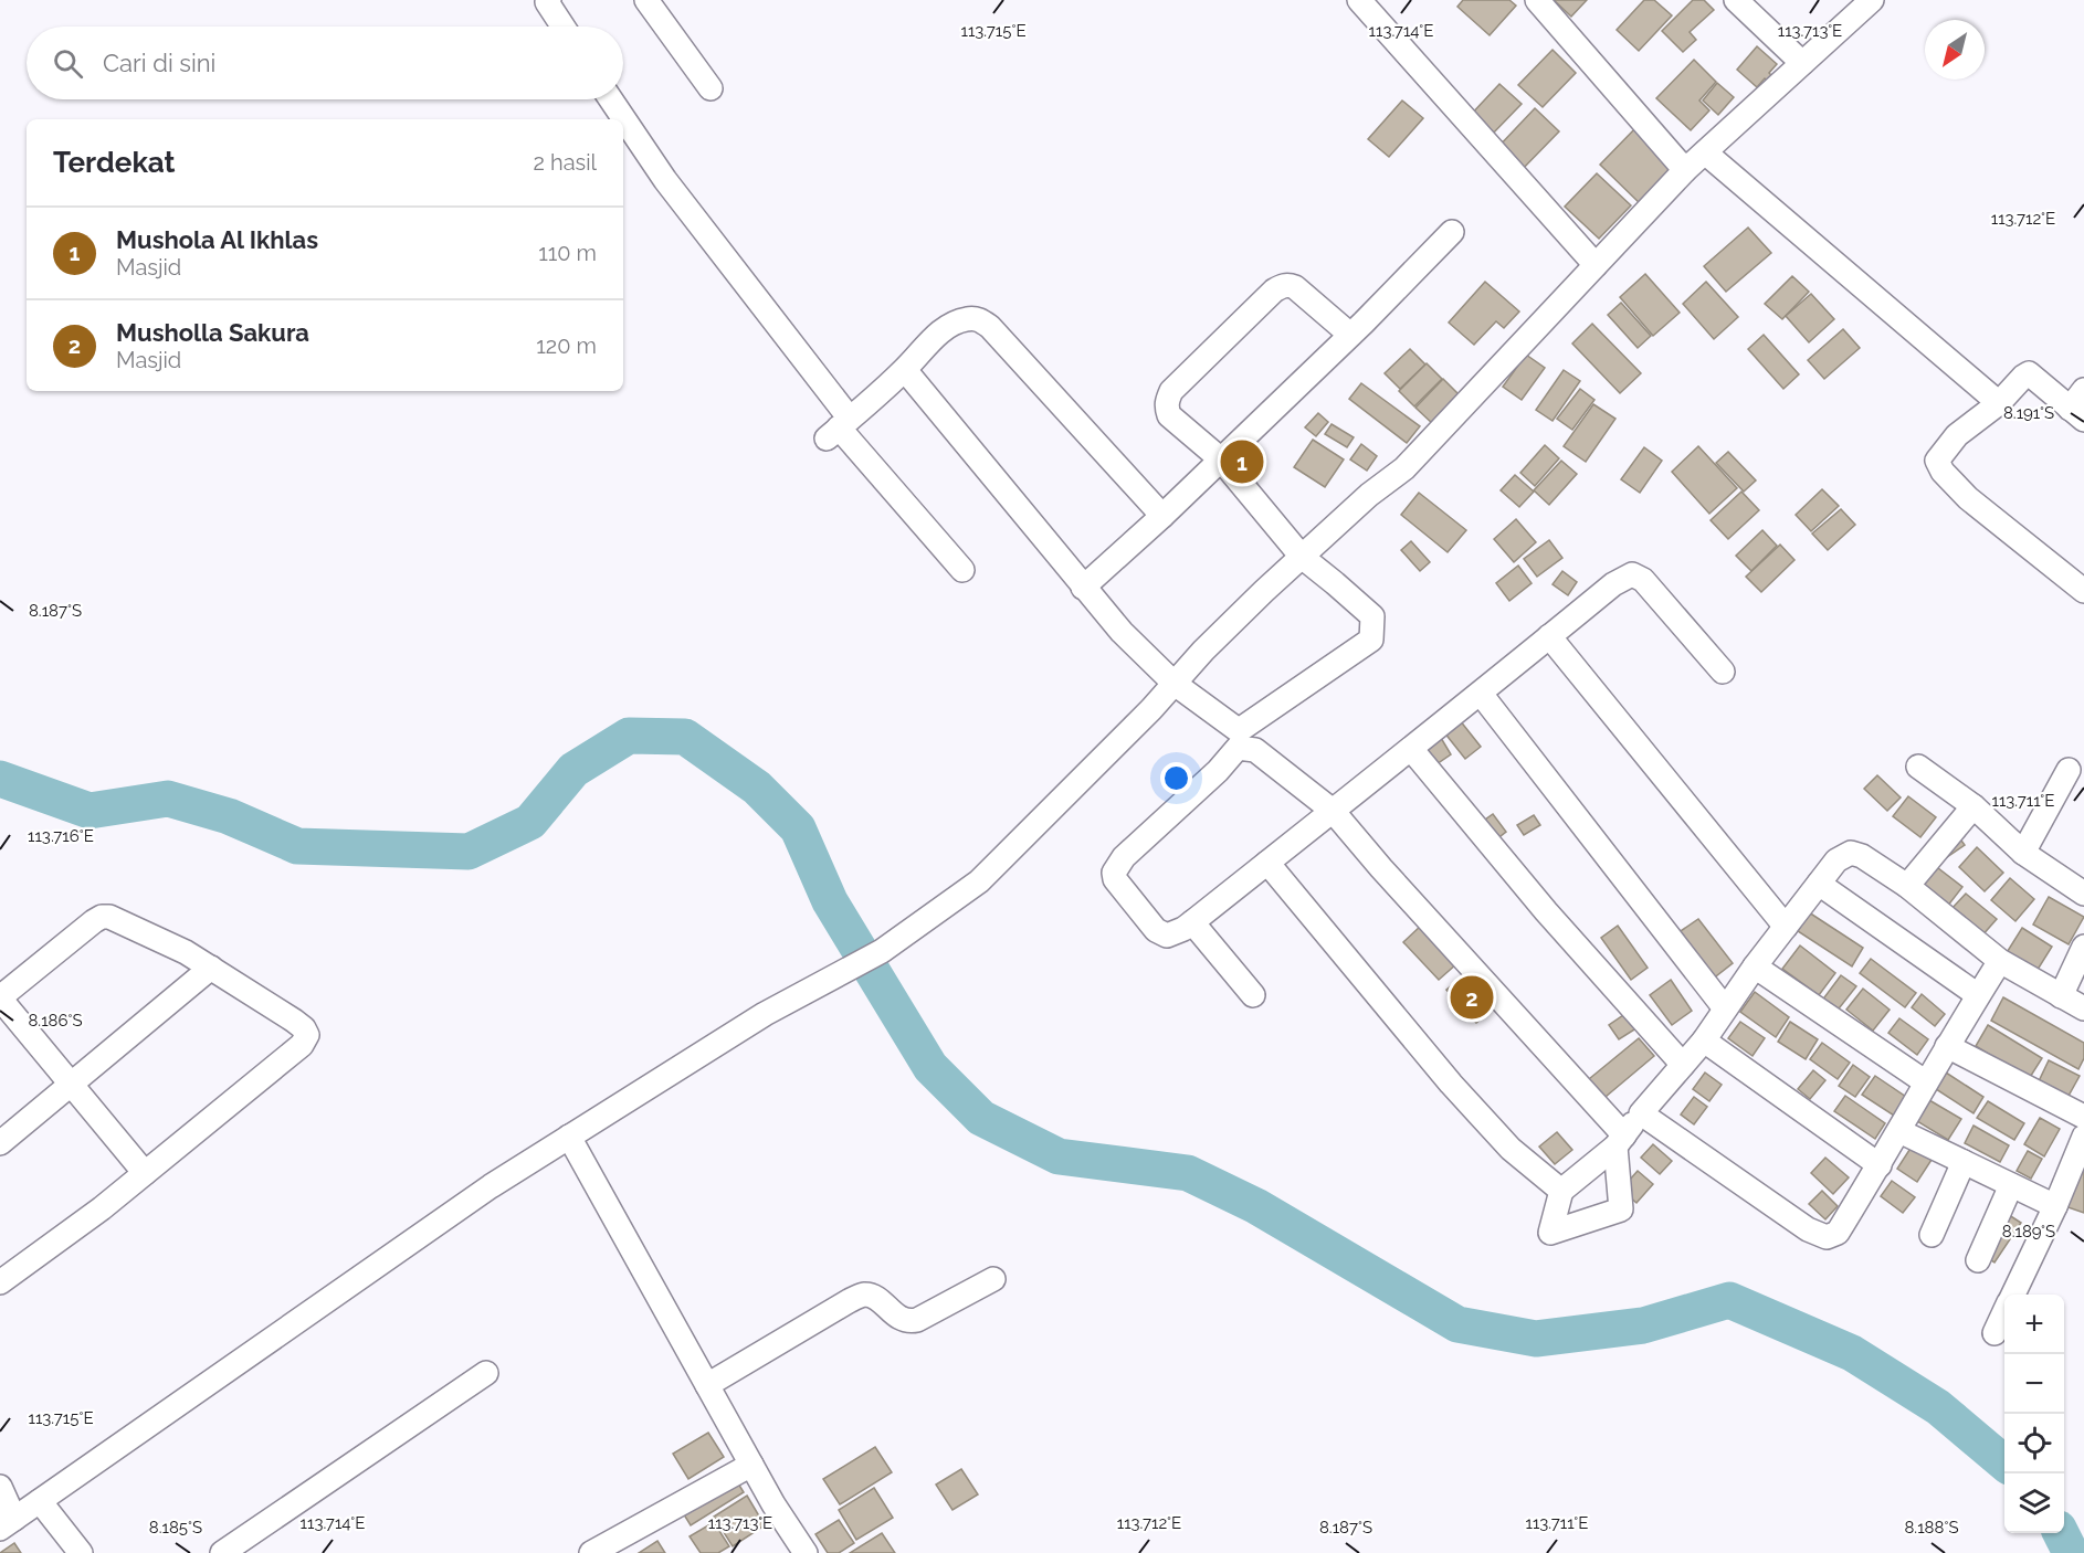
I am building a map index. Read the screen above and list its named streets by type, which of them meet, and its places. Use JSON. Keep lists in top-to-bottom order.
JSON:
{
  "north": "bottom left",
  "page": {
    "search": "Cari di sini",
    "heading": ["Terdekat", "2 hasil"],
    "list": [
      {
        "mark": "1",
        "name": "Mushola Al Ikhlas",
        "note": "Masjid",
        "value": "110 m"
      },
      {
        "mark": "2",
        "name": "Musholla Sakura",
        "note": "Masjid",
        "value": "120 m"
      }
    ],
    "pins": ["1", "2"],
    "map_buttons": ["+", "−"]
  },
  "coordinates": [
    "113.715°E",
    "113.714°E",
    "113.713°E",
    "113.712°E",
    "8.191°S",
    "8.187°S",
    "113.711°E",
    "113.716°E",
    "8.186°S",
    "8.189°S",
    "8.185°S",
    "8.188°S"
  ]
}
